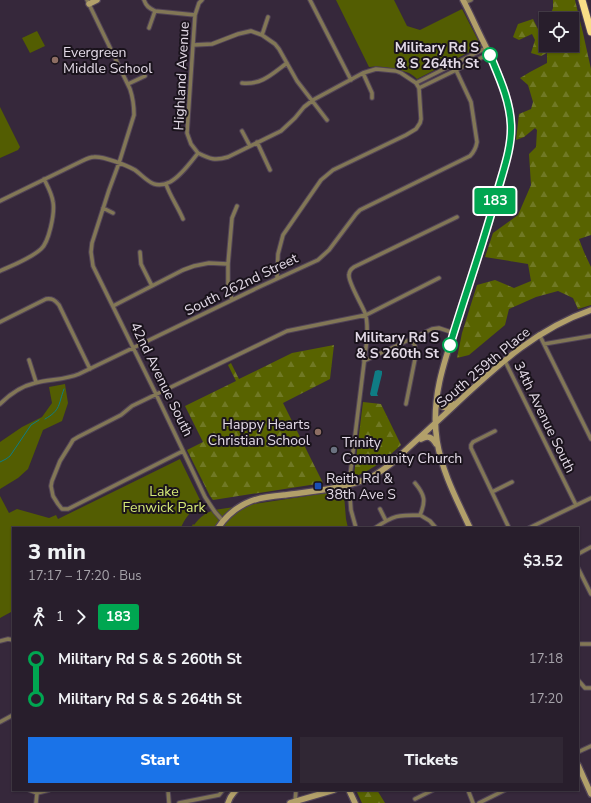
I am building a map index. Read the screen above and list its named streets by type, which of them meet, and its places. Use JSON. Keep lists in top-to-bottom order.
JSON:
{
  "streets": {
    "main road": ["South 259th Place"],
    "street": [
      "Highland Avenue",
      "South 262nd Street",
      "42nd Avenue South",
      "34th Avenue South"
    ]
  },
  "crossings": [
    ["South 262nd Street", "42nd Avenue South"],
    ["South 259th Place", "42nd Avenue South"],
    ["South 259th Place", "34th Avenue South"]
  ],
  "parks": ["Lake Fenwick Park"],
  "places": {
    "other": [
      "Military Rd S & S 264th St",
      "Evergreen Middle School",
      "Military Rd S & S 260th St",
      "Happy Hearts Christian School",
      "Trinity Community Church"
    ],
    "transit": ["Reith Rd & 38th Ave S"]
  },
  "lines": ["bus line 183"],
  "page": {
    "on_map": "183",
    "heading": ["3 min", "17:17 – 17:20 · Bus", "$3.52"],
    "legs": ["1", "183"],
    "list": [
      {
        "name": "Military Rd S & S 260th St",
        "value": "17:18"
      },
      {
        "name": "Military Rd S & S 264th St",
        "value": "17:20"
      }
    ],
    "buttons": ["Start", "Tickets"]
  }
}
